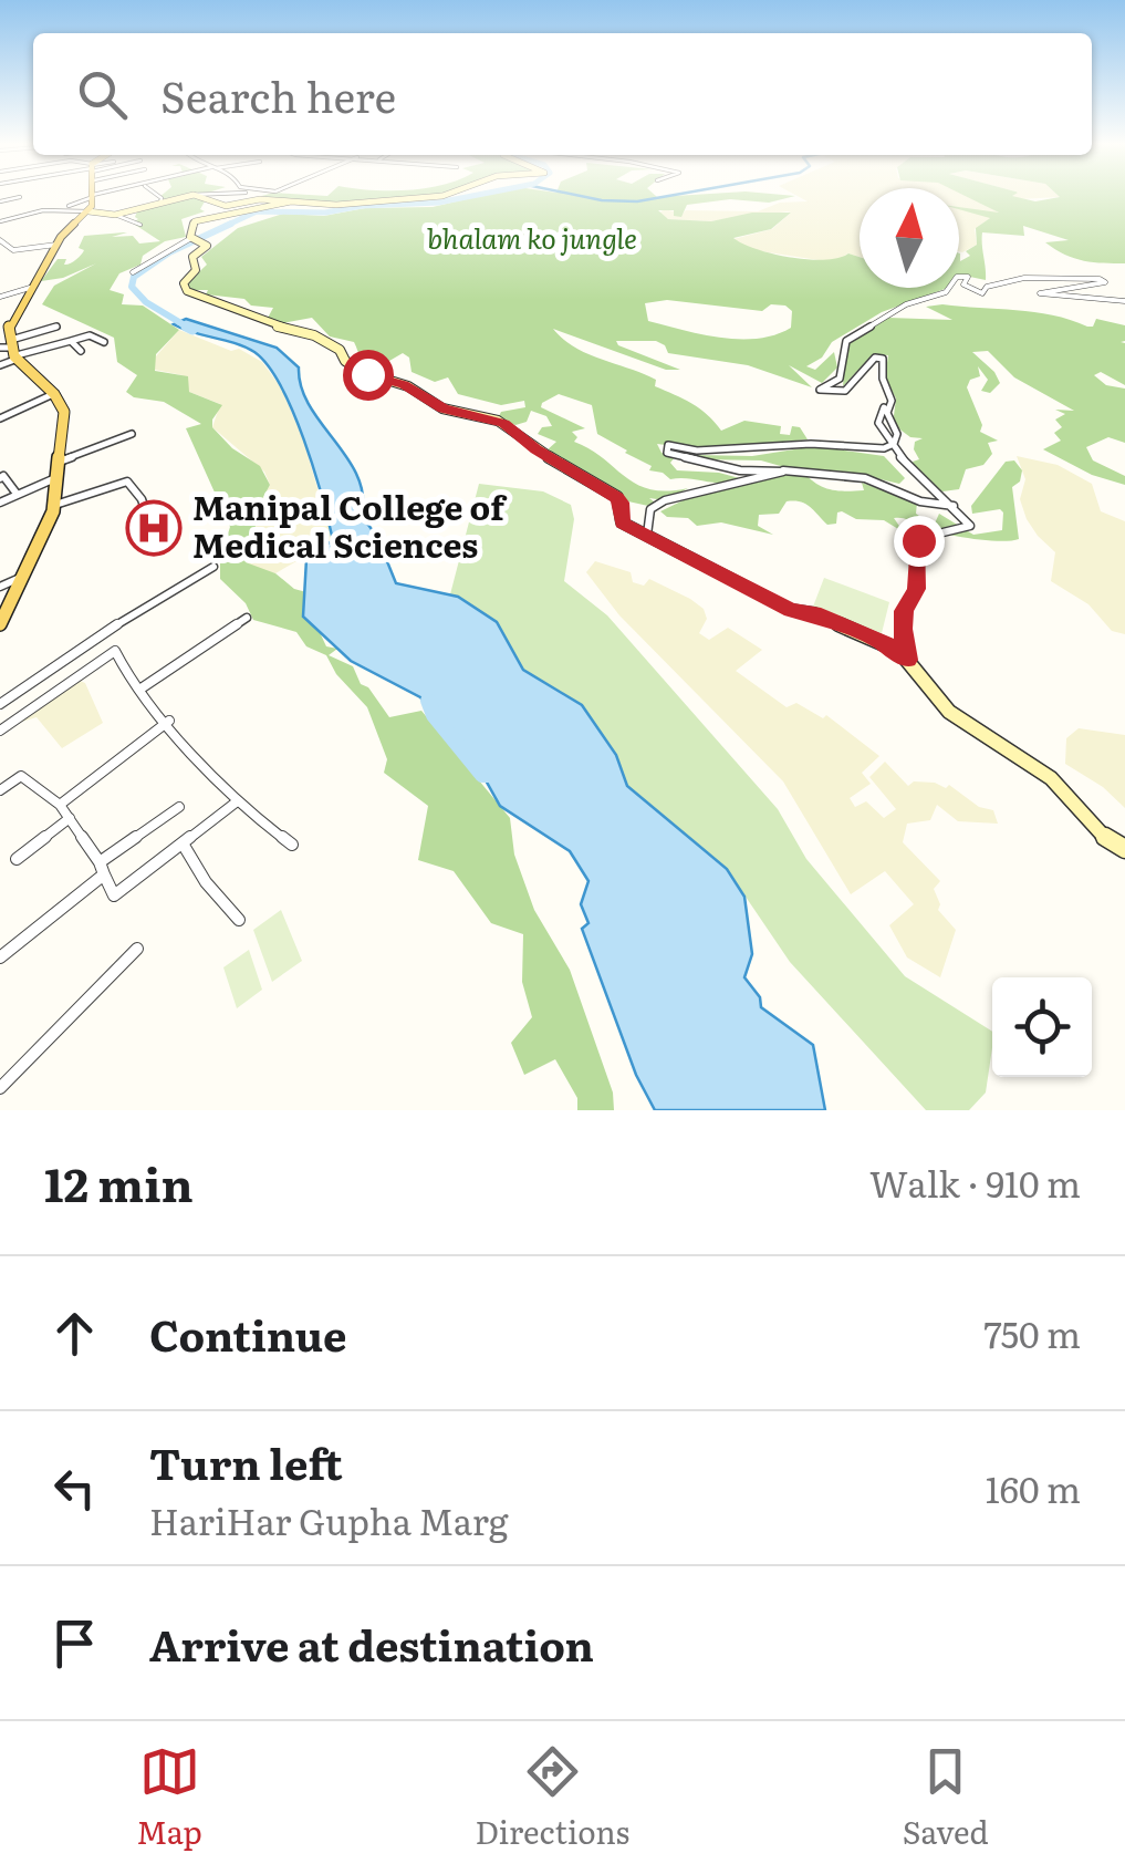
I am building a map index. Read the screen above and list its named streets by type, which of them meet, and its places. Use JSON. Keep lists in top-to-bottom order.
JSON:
{
  "parks": ["bhalam ko jungle"],
  "places": {
    "hospital": ["Manipal College of Medical Sciences"]
  },
  "north": "top",
  "page": {
    "search": "Search here",
    "heading": ["12 min", "Walk · 910 m"],
    "list": [
      ["Continue", "750 m"],
      ["Turn left", "HariHar Gupha Marg", "160 m"],
      "Arrive at destination"
    ],
    "nav": ["Map", "Directions", "Saved"]
  }
}
